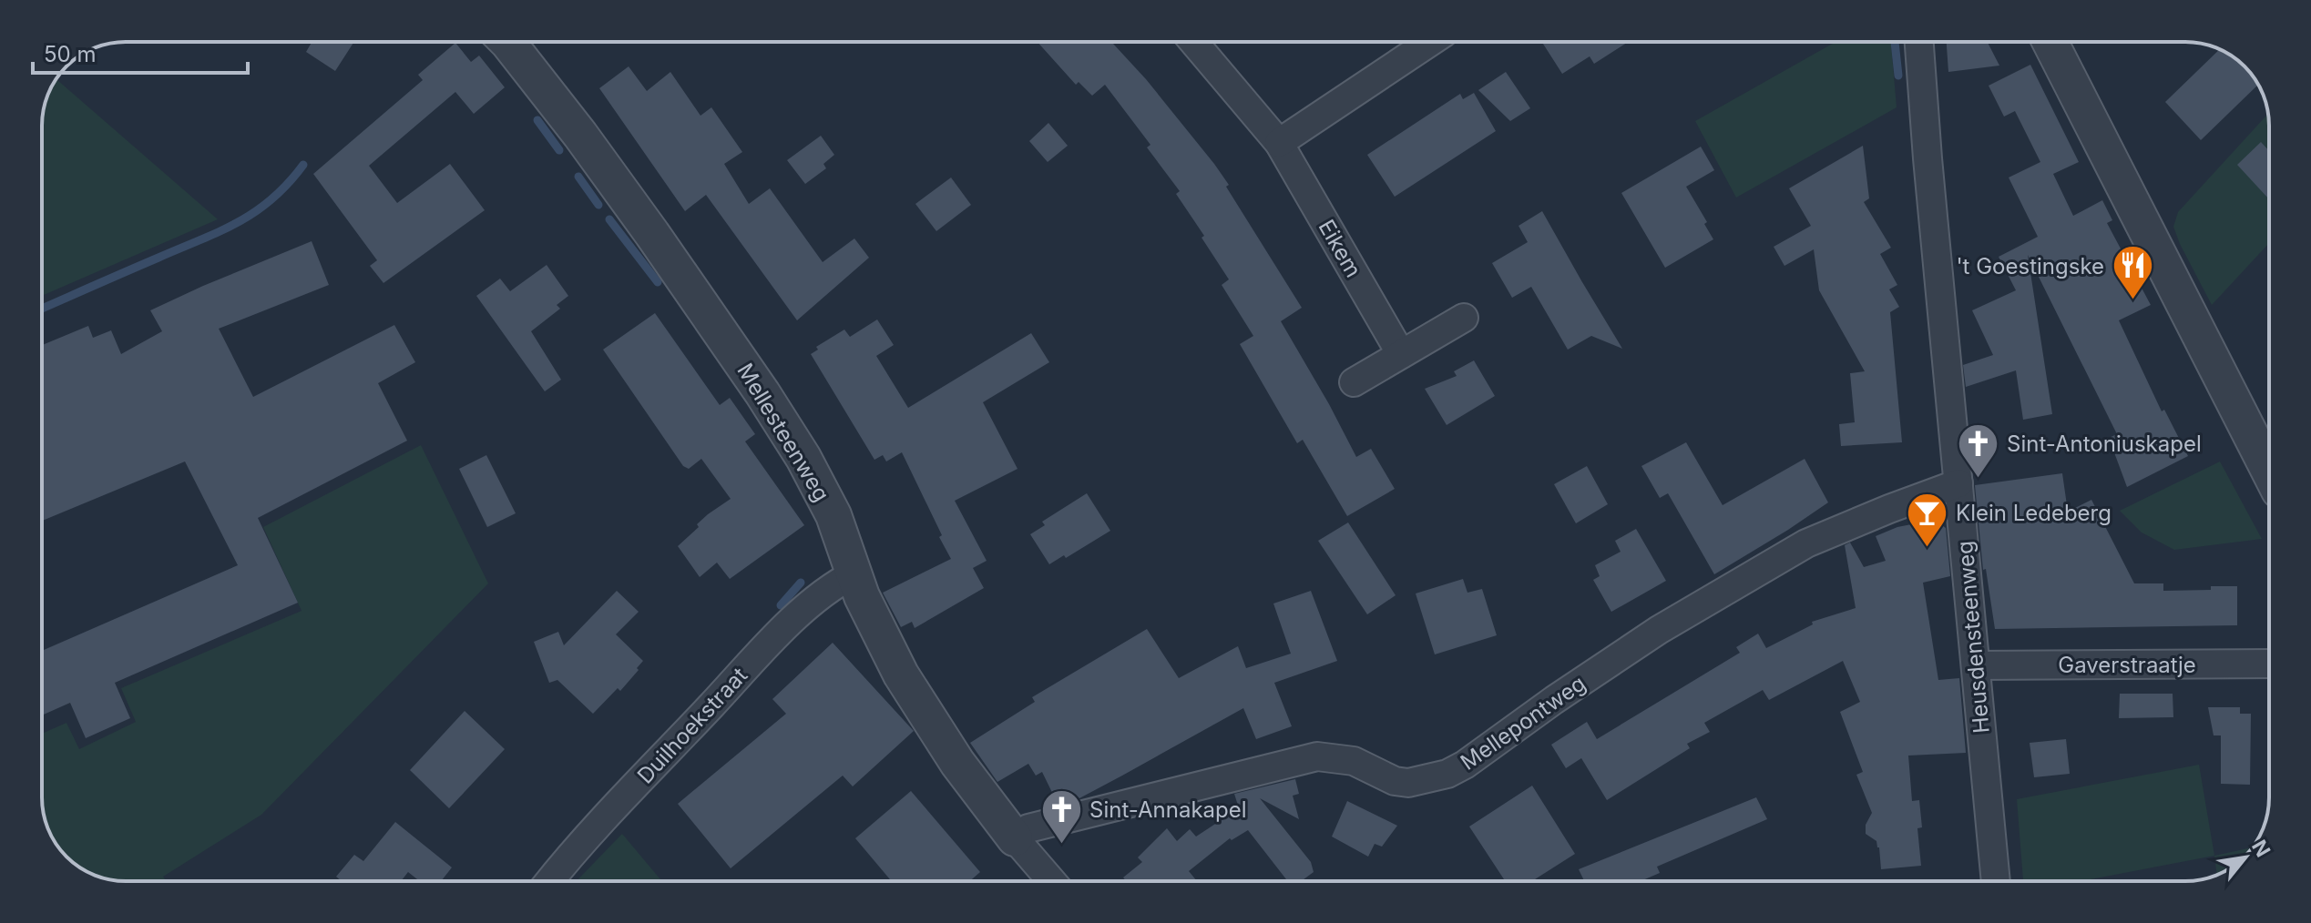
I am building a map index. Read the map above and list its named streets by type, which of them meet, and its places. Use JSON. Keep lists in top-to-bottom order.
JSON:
{
  "streets": {
    "street": [
      "Eikem",
      "Mellesteenweg",
      "Heusdensteenweg",
      "Gaverstraatje",
      "Mellepontweg",
      "Duilhoekstraat"
    ]
  },
  "crossings": [
    ["Mellesteenweg", "Mellepontweg"],
    ["Mellesteenweg", "Duilhoekstraat"],
    ["Heusdensteenweg", "Gaverstraatje"],
    ["Heusdensteenweg", "Mellepontweg"]
  ],
  "places": {
    "restaurant": ["'t Goestingske"],
    "church": ["Sint-Antoniuskapel", "Sint-Annakapel"],
    "bar": ["Klein Ledeberg"]
  },
  "scale_bar": "50 m",
  "north": "top right"
}
